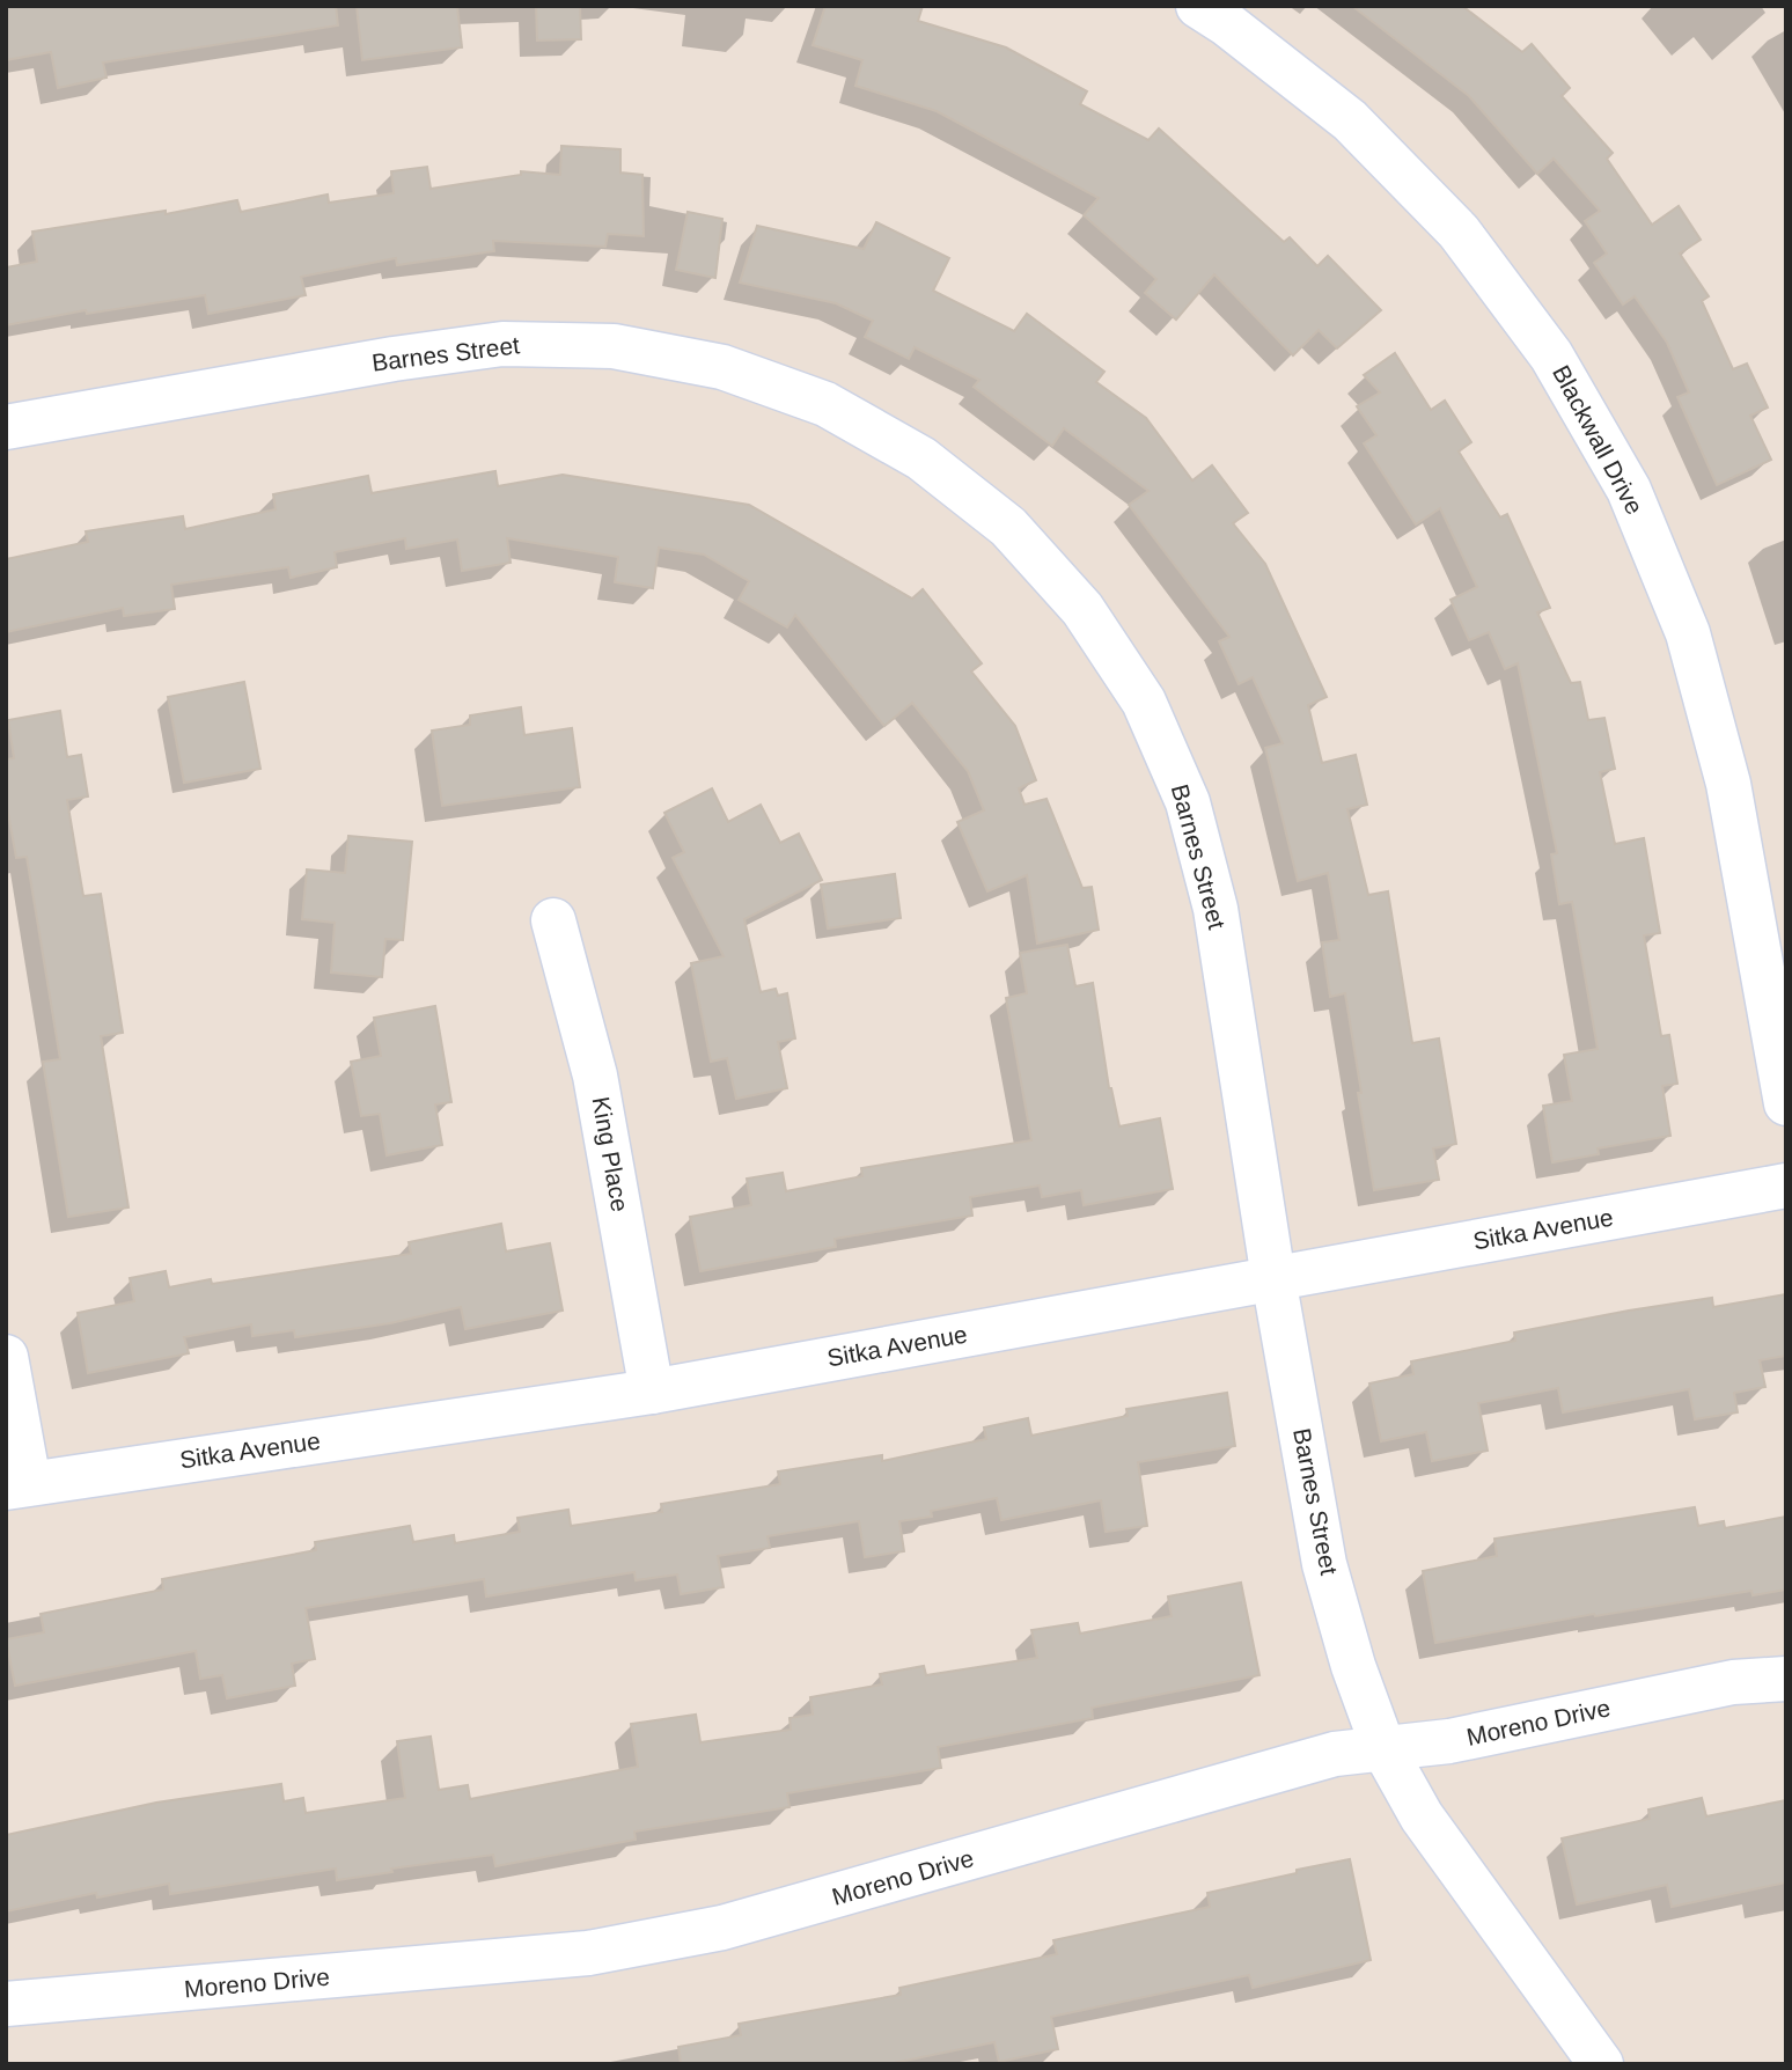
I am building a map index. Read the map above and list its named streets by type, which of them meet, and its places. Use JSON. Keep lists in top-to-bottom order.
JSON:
{
  "streets": {
    "street": [
      "Barnes Street",
      "Blackwall Drive",
      "King Place",
      "Sitka Avenue",
      "Moreno Drive"
    ]
  },
  "crossings": [
    ["Barnes Street", "Sitka Avenue"],
    ["Barnes Street", "Moreno Drive"],
    ["King Place", "Sitka Avenue"]
  ]
}
